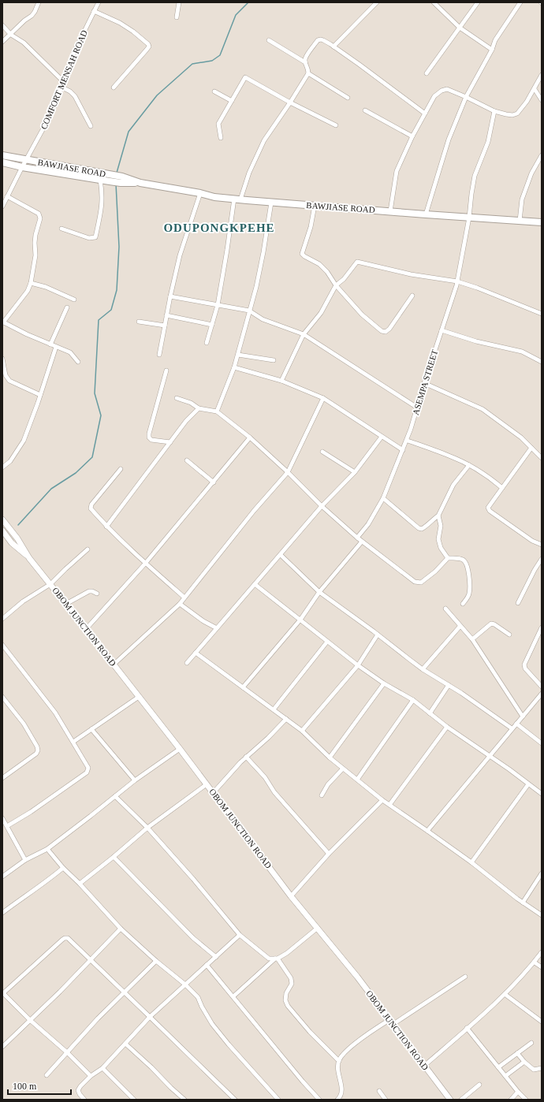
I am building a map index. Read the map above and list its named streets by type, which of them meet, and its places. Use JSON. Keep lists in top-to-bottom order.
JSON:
{
  "streets": {
    "main road": ["BAWJIASE ROAD", "OBOM JUNCTION ROAD"],
    "street": ["COMFORT MENSAH ROAD", "ASEMPA STREET"]
  },
  "crossings": [
    ["COMFORT MENSAH ROAD", "BAWJIASE ROAD"],
    ["BAWJIASE ROAD", "ASEMPA STREET"]
  ],
  "districts": ["ODUPONGKPEHE"],
  "scale_bar": "100 m"
}
